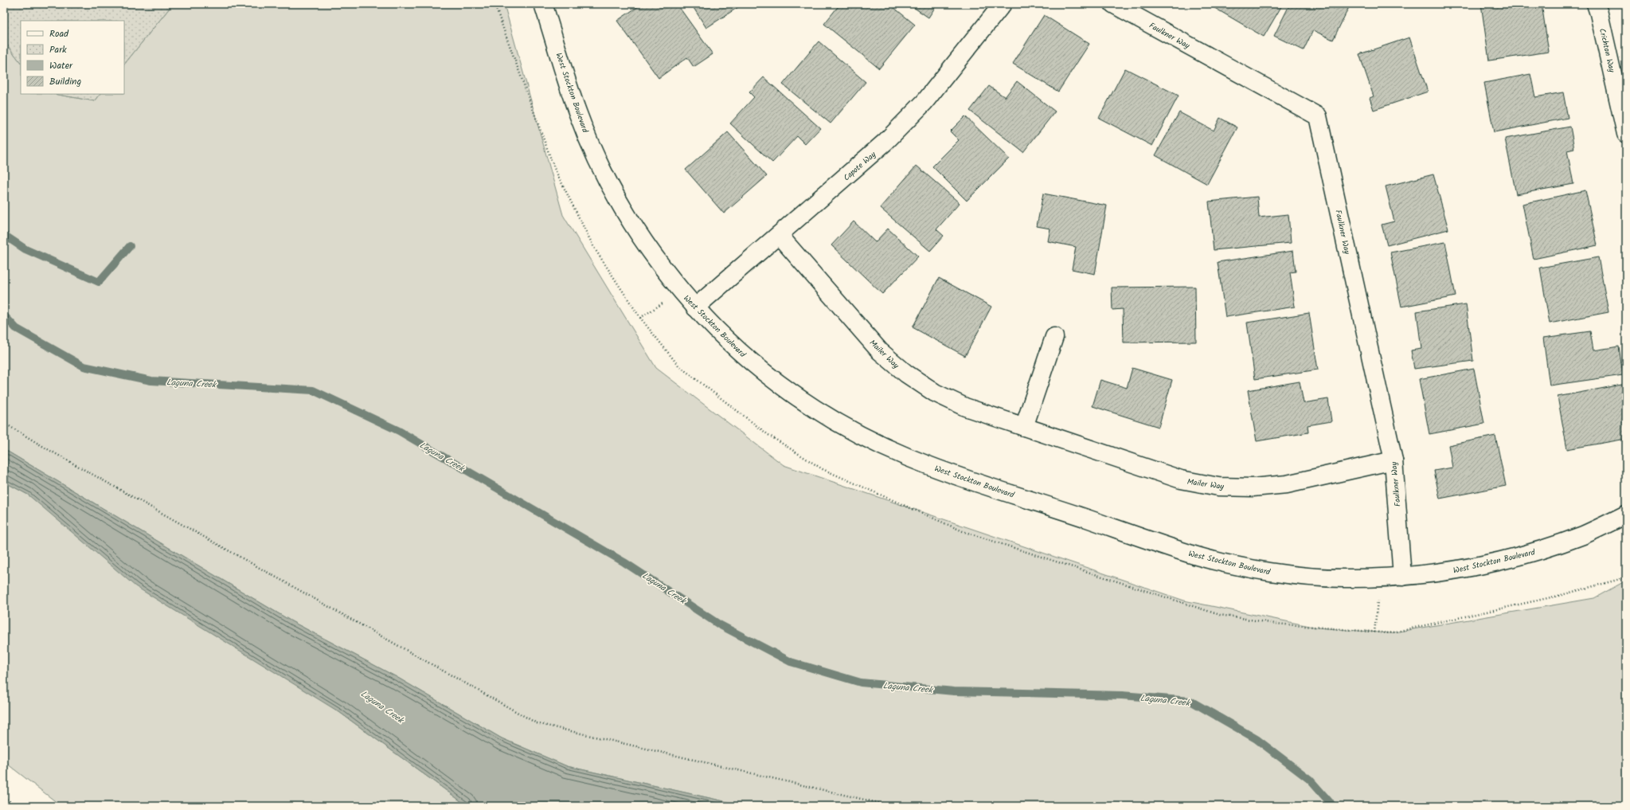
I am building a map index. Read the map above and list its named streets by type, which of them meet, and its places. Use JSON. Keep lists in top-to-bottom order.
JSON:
{
  "streets": {
    "street": [
      "Faulkner Way",
      "Crichton Way",
      "West Stockton Boulevard",
      "Capote Way",
      "Mailer Way"
    ]
  },
  "crossings": [
    ["Faulkner Way", "West Stockton Boulevard"],
    ["Faulkner Way", "Mailer Way"],
    ["West Stockton Boulevard", "Capote Way"],
    ["Capote Way", "Mailer Way"]
  ],
  "water": ["Laguna Creek"],
  "legend": [
    "Road",
    "Park",
    "Water",
    "Building"
  ]
}
